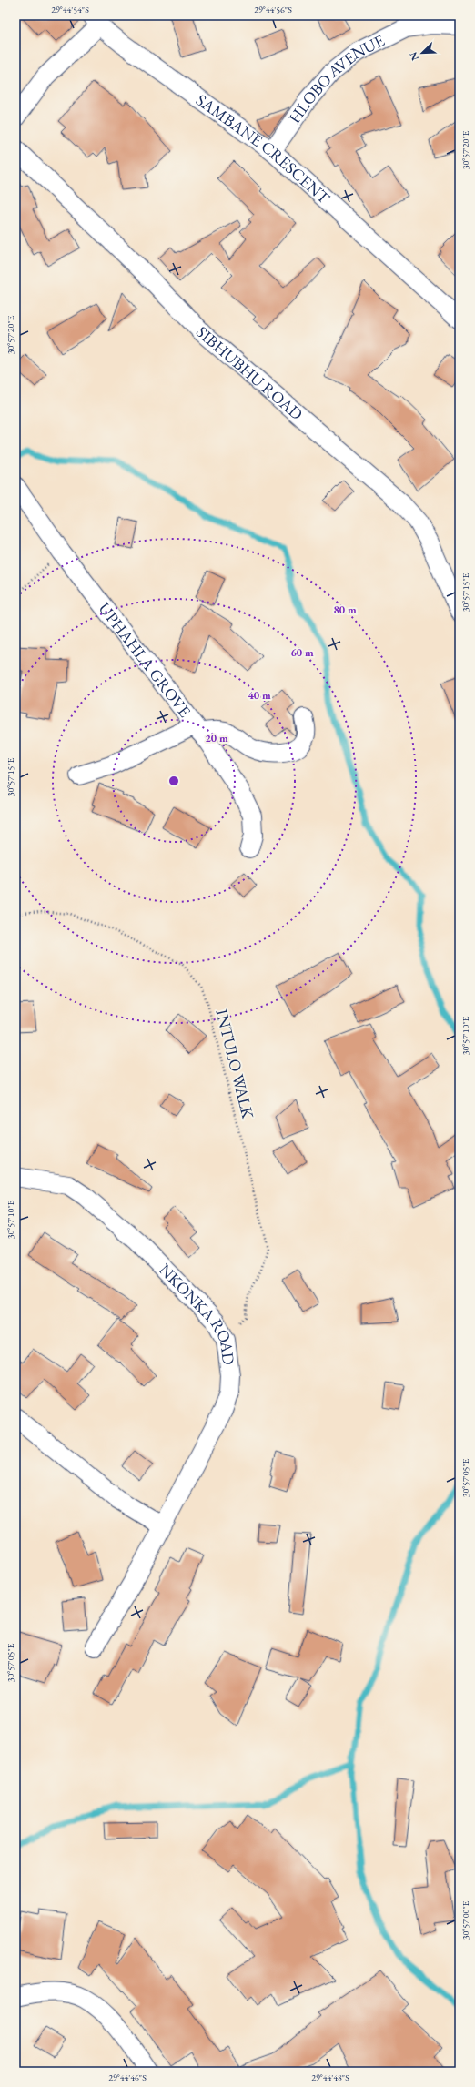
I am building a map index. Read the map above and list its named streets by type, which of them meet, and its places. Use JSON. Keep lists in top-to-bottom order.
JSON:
{
  "streets": {
    "street": [
      "HLOBO AVENUE",
      "SAMBANE CRESCENT",
      "SIBHUBHU ROAD",
      "UPHAHLA GROVE",
      "NKONKA ROAD"
    ],
    "path": ["INTULO WALK"]
  },
  "crossings": [
    ["HLOBO AVENUE", "SAMBANE CRESCENT"],
    ["INTULO WALK", "NKONKA ROAD"]
  ],
  "north": "bottom left",
  "coordinates": [
    "29°44'54\"S",
    "29°44'56\"S",
    "30°57'20\"E",
    "30°57'15\"E",
    "30°57'10\"E",
    "30°57'05\"E",
    "30°57'00\"E",
    "29°44'46\"S",
    "29°44'48\"S"
  ],
  "rings": [
    "80 m",
    "60 m",
    "40 m",
    "20 m"
  ]
}
